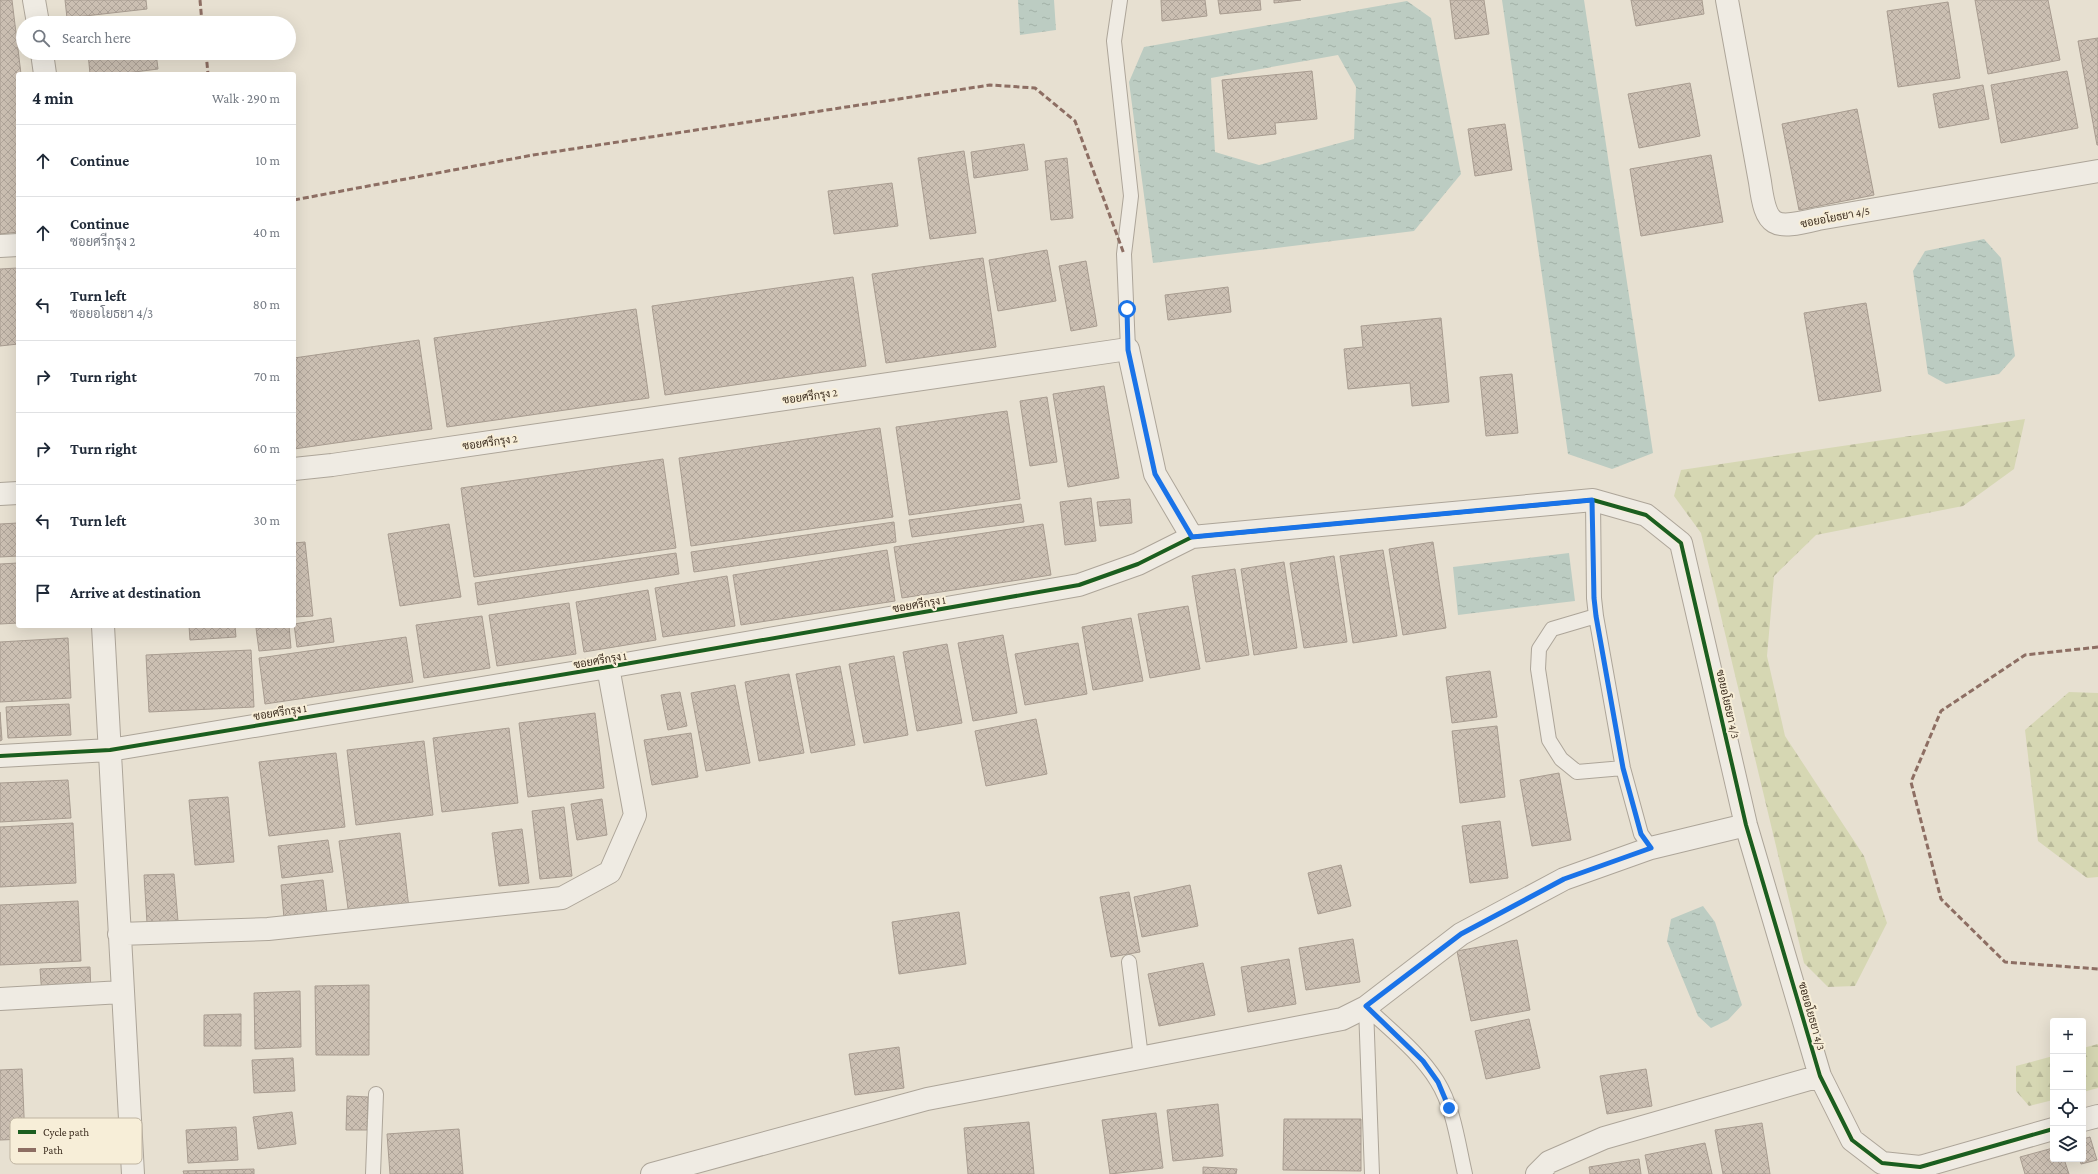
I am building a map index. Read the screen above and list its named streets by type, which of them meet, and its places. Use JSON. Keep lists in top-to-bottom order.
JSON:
{
  "streets": {
    "street": [
      "ซอยอโยธยา 4/5",
      "ซอยศรีกรุง 2",
      "ซอยศรีกรุง 1",
      "ซอยอโยธยา 4/3"
    ]
  },
  "crossings": [
    ["ซอยศรีกรุง 1", "ซอยอโยธยา 4/3"]
  ],
  "legend": ["Cycle path", "Path"],
  "page": {
    "search": "Search here",
    "heading": ["4 min", "Walk · 290 m"],
    "list": [
      ["Continue", "10 m"],
      ["Continue", "ซอยศรีกรุง 2", "40 m"],
      ["Turn left", "ซอยอโยธยา 4/3", "80 m"],
      ["Turn right", "70 m"],
      ["Turn right", "60 m"],
      ["Turn left", "30 m"],
      "Arrive at destination"
    ],
    "map_buttons": ["+", "−"]
  }
}
